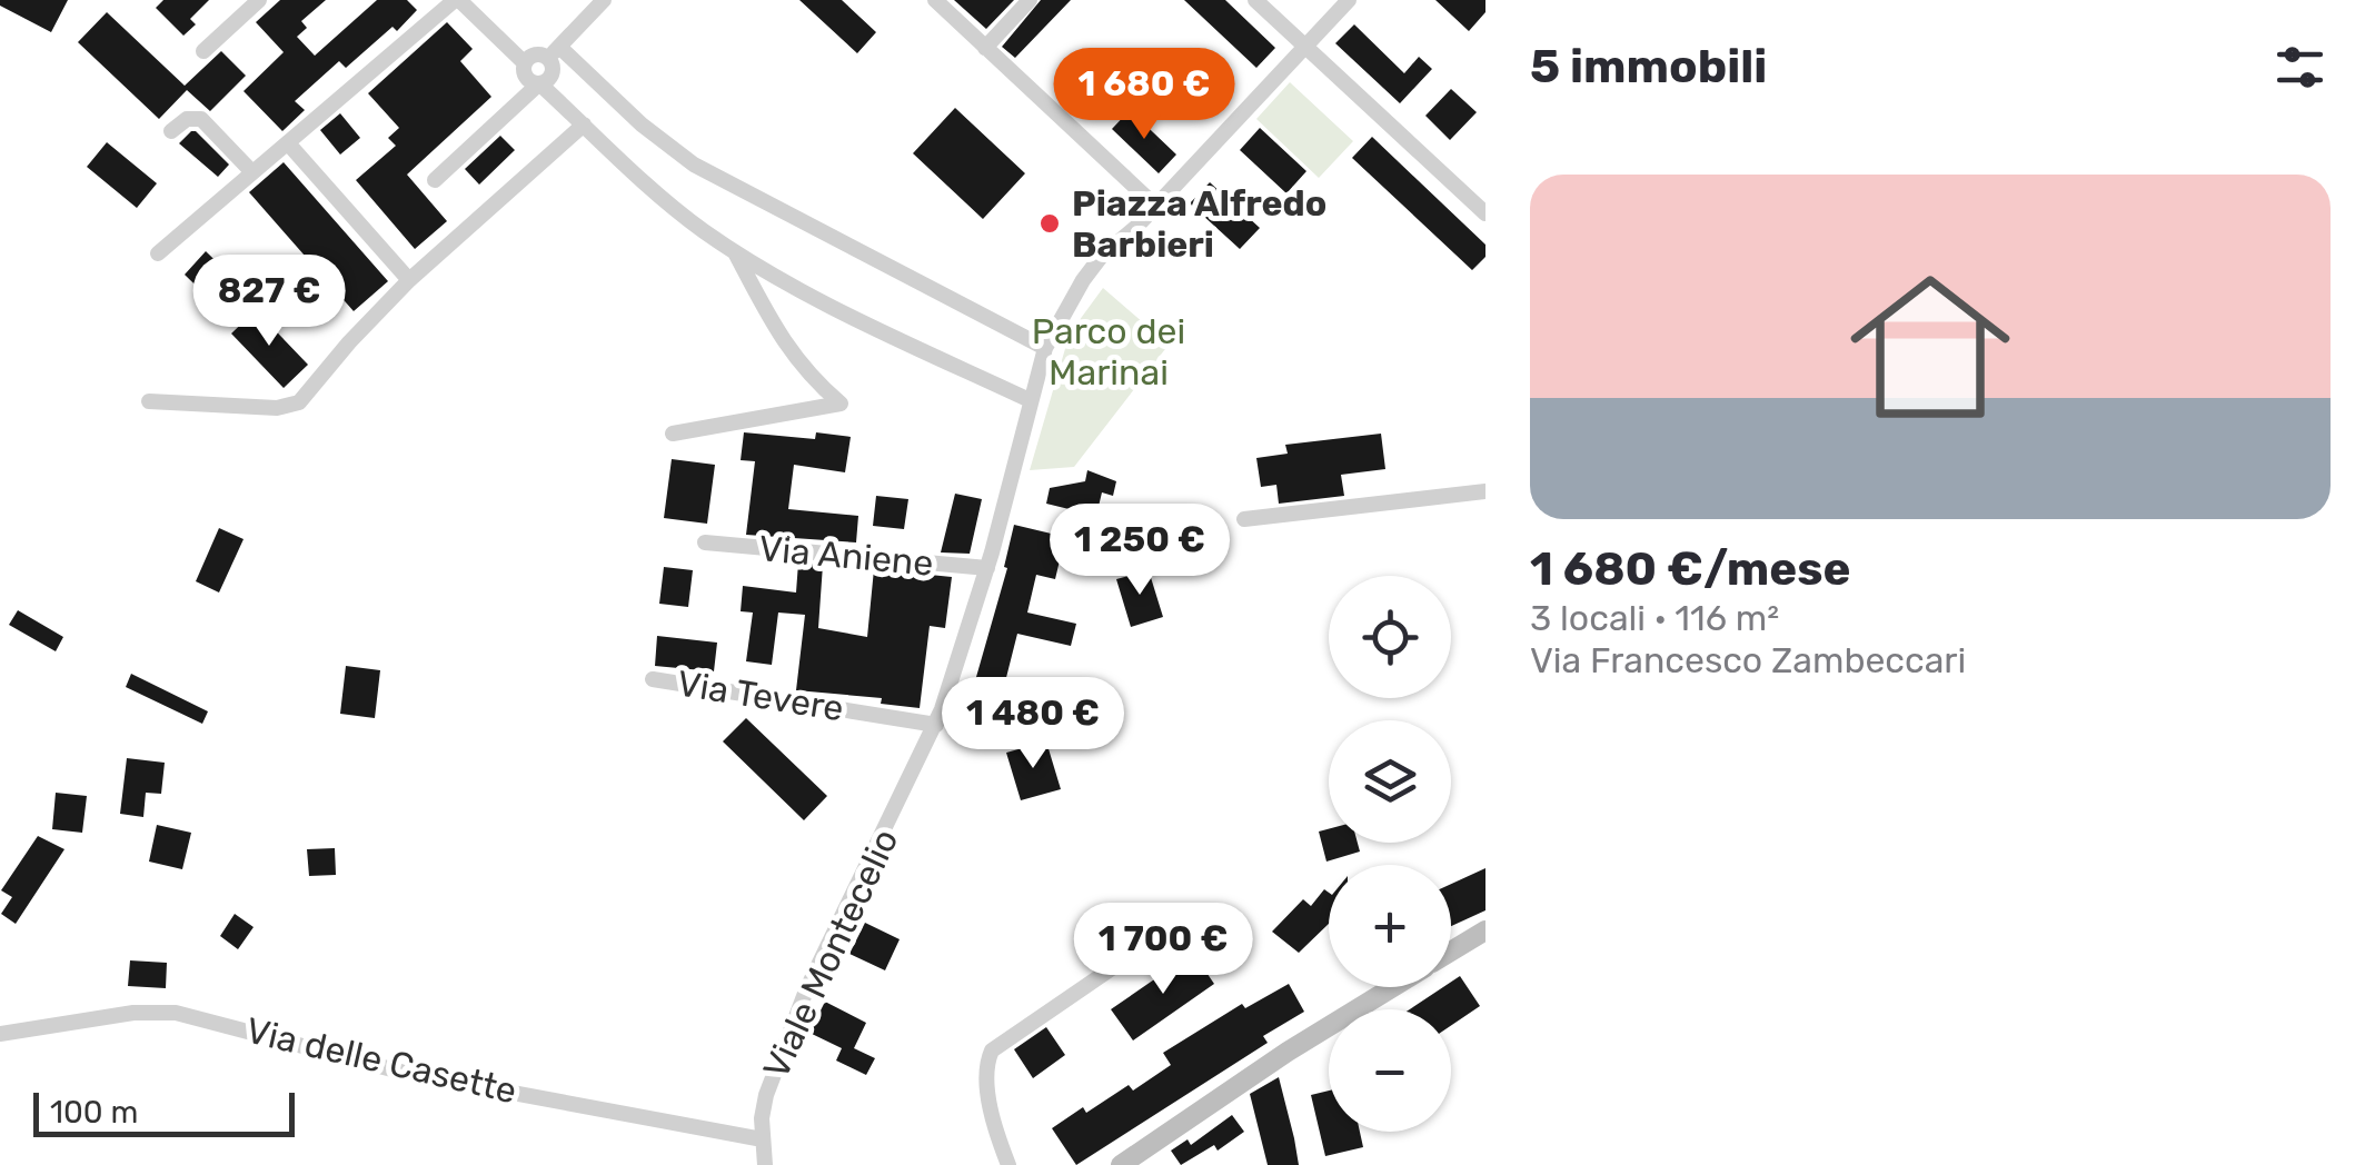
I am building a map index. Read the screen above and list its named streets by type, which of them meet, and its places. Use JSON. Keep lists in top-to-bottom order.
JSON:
{
  "streets": {
    "street": [
      "Via Aniene",
      "Via Tevere",
      "Viale Montecelio",
      "Via delle Casette"
    ]
  },
  "crossings": [
    ["Via Aniene", "Viale Montecelio"],
    ["Via Tevere", "Viale Montecelio"],
    ["Viale Montecelio", "Via delle Casette"]
  ],
  "parks": ["Parco dei Marinai"],
  "places": ["Piazza Alfredo Barbieri"],
  "scale_bar": "100 m",
  "page": {
    "heading": "5 immobili",
    "price": [
      "1 680 €",
      "827 €",
      "1 250 €",
      "1 480 €",
      "1 700 €"
    ],
    "list": [
      {
        "name": "1 680 €/mese",
        "note": "3 locali · 116 m² · Via Francesco Zambeccari"
      }
    ],
    "map_buttons": ["+", "−"],
    "scale": "100 m"
  }
}
